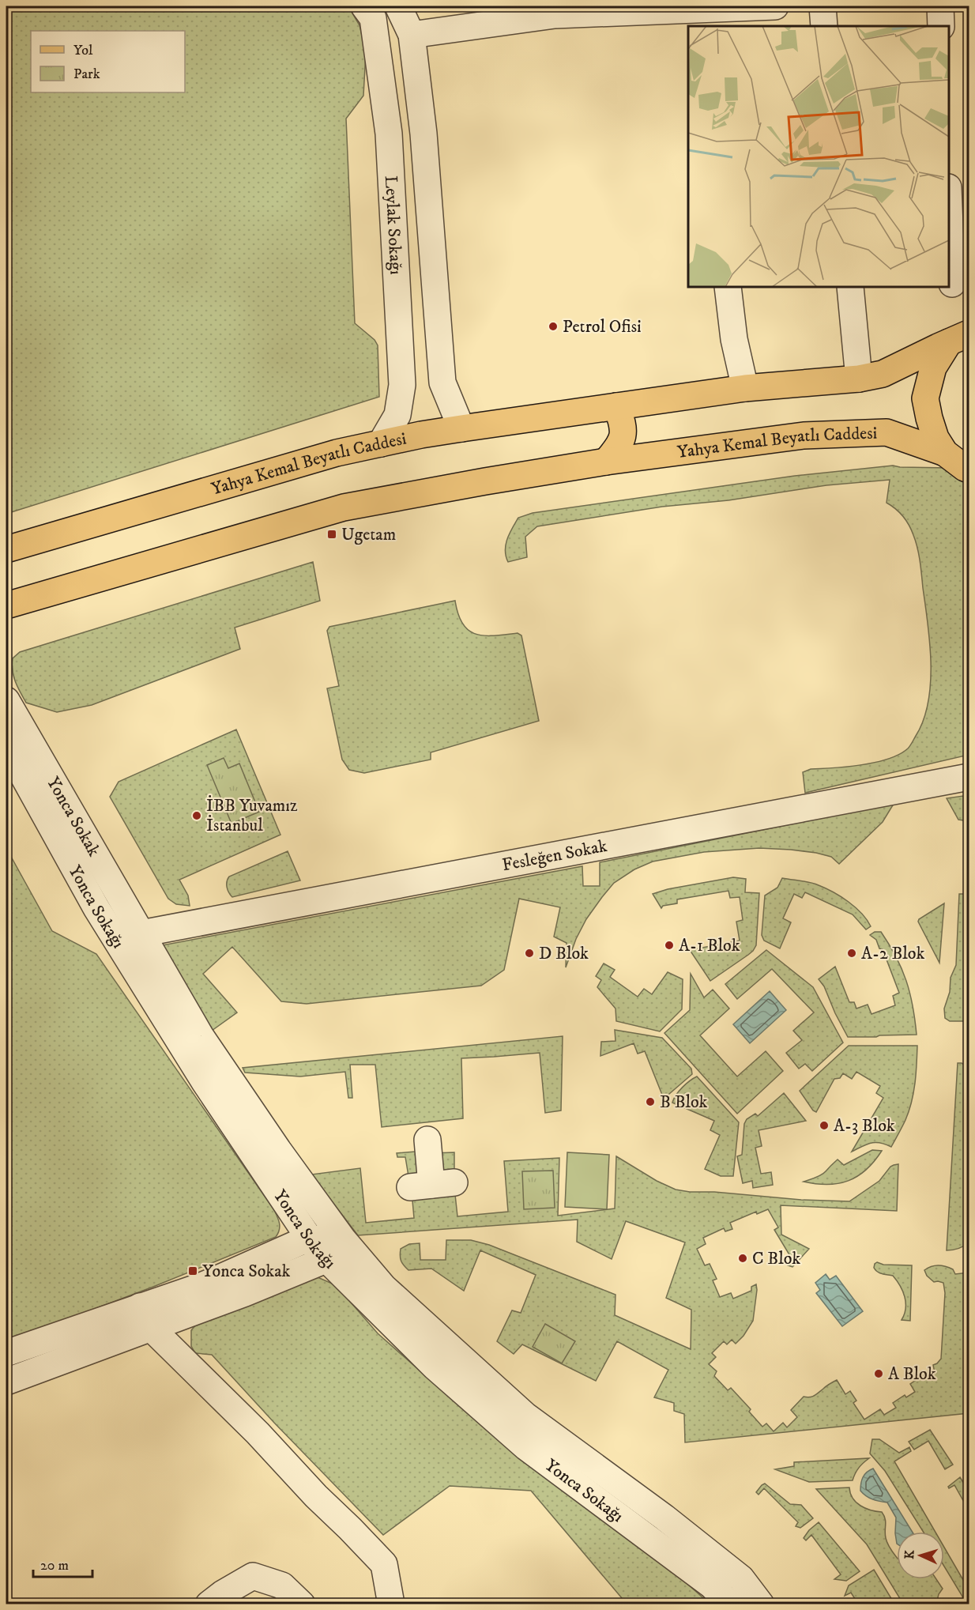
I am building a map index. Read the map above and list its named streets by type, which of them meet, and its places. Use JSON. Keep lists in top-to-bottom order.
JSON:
{
  "streets": {
    "main road": ["Yahya Kemal Beyatlı Caddesi"],
    "street": [
      "Leylak Sokağı",
      "Yonca Sokak",
      "Fesleğen Sokak",
      "Yonca Sokağı"
    ]
  },
  "crossings": [
    ["Leylak Sokağı", "Yahya Kemal Beyatlı Caddesi"],
    ["Yonca Sokak", "Fesleğen Sokak"],
    ["Yonca Sokak", "Yonca Sokağı"],
    ["Fesleğen Sokak", "Yonca Sokağı"]
  ],
  "places": {
    "other": [
      "Petrol Ofisi",
      "İBB Yuvamız İstanbul",
      "A-1 Blok",
      "D Blok",
      "A-2 Blok",
      "B Blok",
      "A-3 Blok",
      "C Blok",
      "A Blok"
    ],
    "transit": ["Ugetam", "Yonca Sokak"]
  },
  "legend": ["Yol", "Park"],
  "scale_bar": "20 m",
  "north": "left"
}
